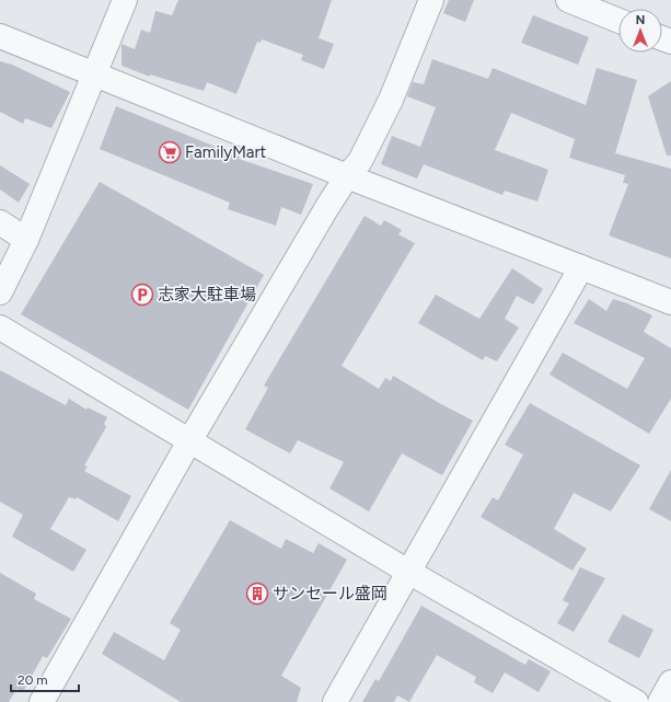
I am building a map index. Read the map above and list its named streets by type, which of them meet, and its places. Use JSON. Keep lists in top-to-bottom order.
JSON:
{
  "places": {
    "supermarket": ["FamilyMart"],
    "parking": ["志家大駐車場"],
    "building": ["サンセール盛岡"]
  },
  "scale_bar": "20 m",
  "north": "top"
}
